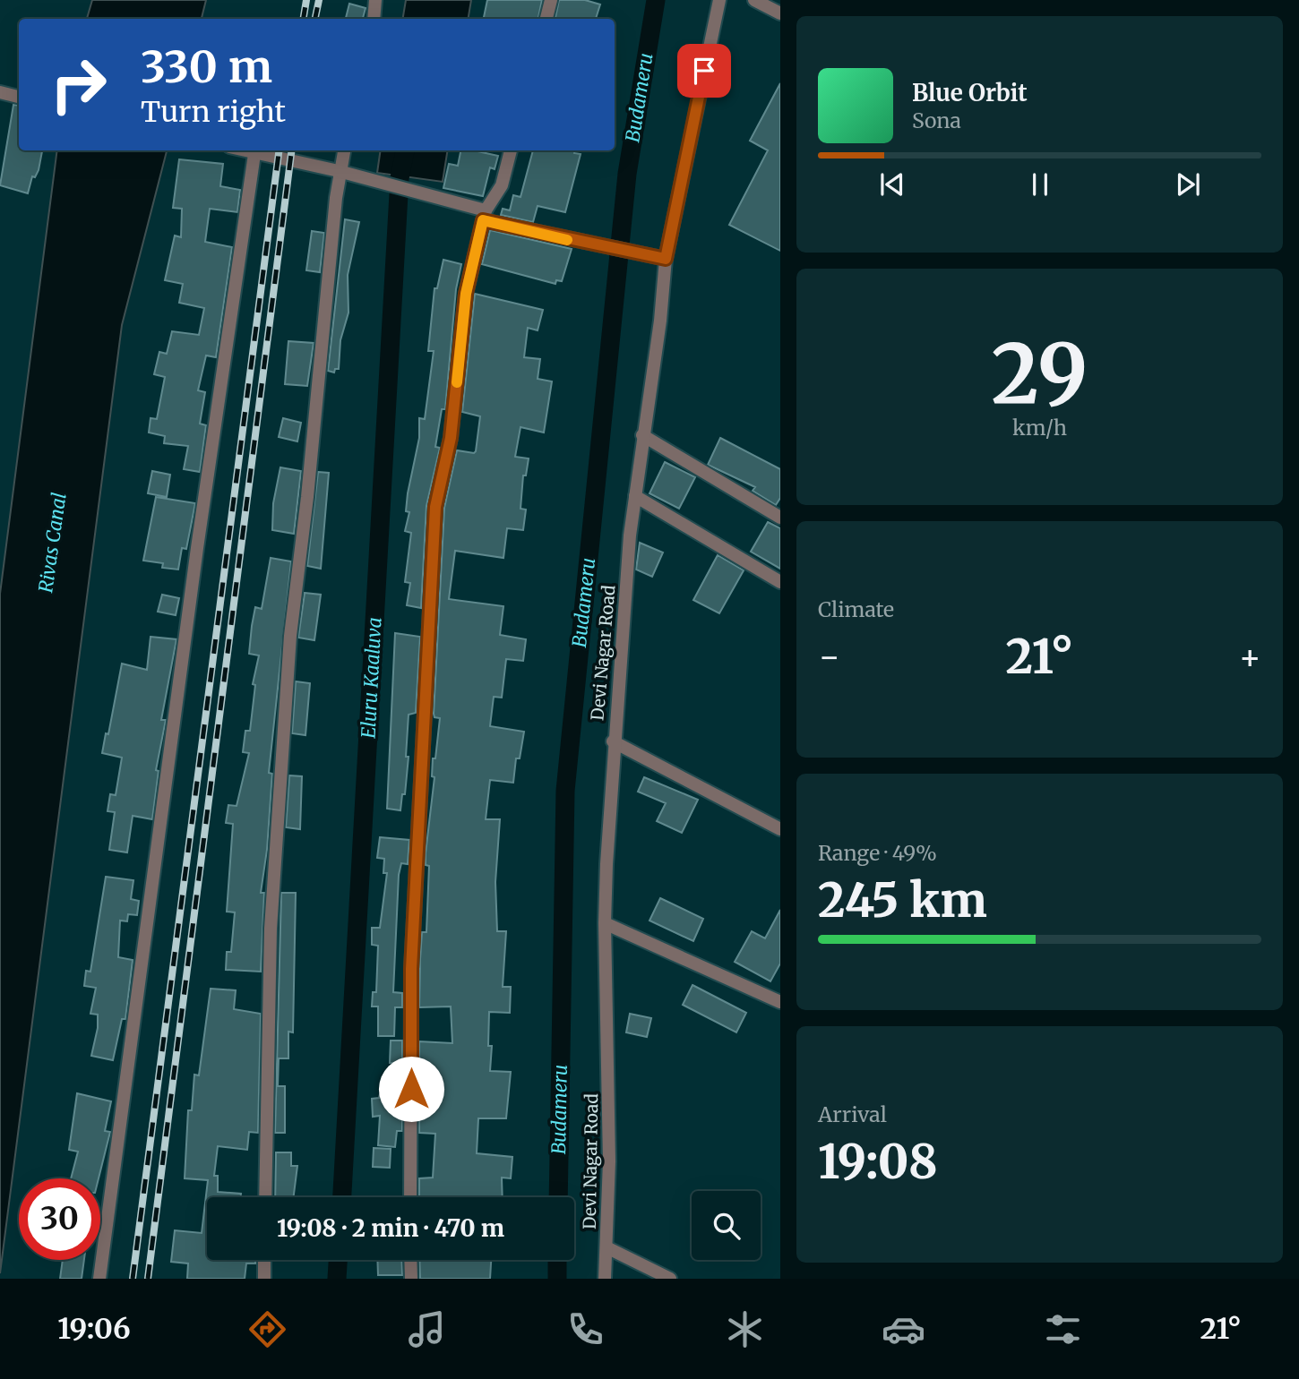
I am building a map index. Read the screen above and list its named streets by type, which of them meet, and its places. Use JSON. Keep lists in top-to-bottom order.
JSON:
{
  "streets": {
    "street": ["Devi Nagar Road"]
  },
  "water": ["Budameru", "Rivas Canal", "Eluru Kaaluva"],
  "page": {
    "turn": ["330 m", "Turn right"],
    "song": ["Blue Orbit", "Sona"],
    "tile": [
      ["29", "km/h"],
      "Climate",
      ["Range · 49%", "245 km"],
      ["Arrival", "19:08"]
    ],
    "heat": ["−", "21°", "+"],
    "limit": "30",
    "trip": "19:08 · 2 min · 470 m",
    "tabs": ["19:06", "21°"]
  }
}
